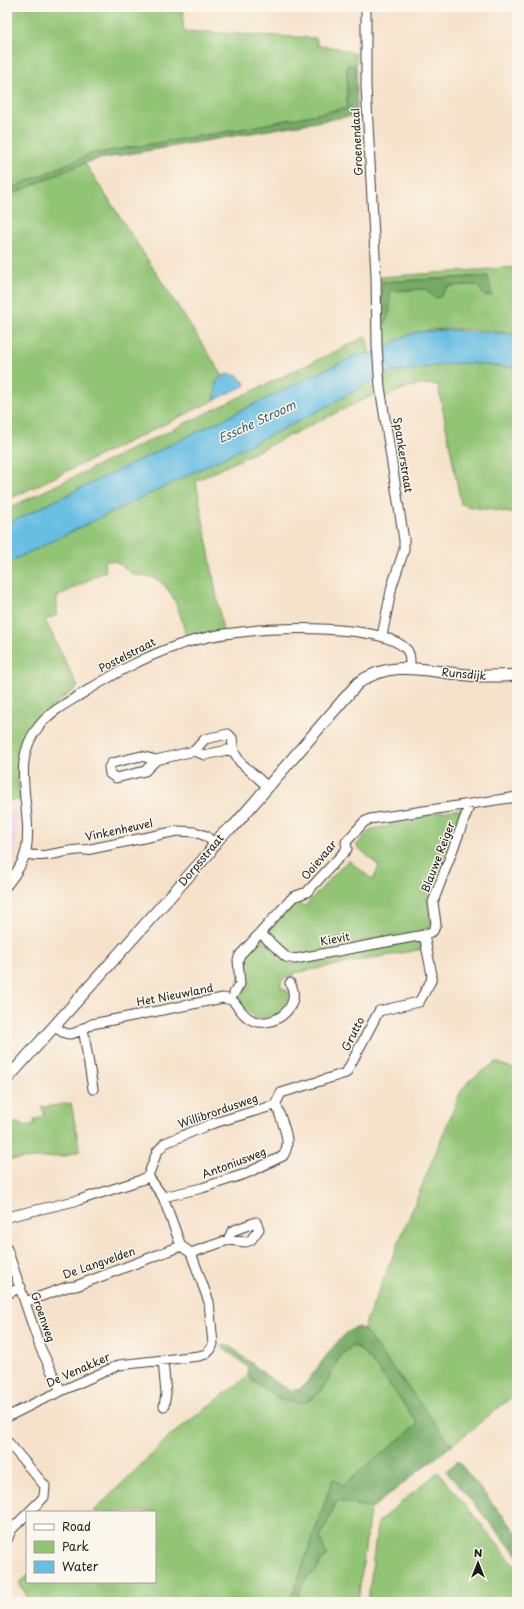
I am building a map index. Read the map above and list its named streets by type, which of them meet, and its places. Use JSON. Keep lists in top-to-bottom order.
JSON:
{
  "streets": {
    "street": [
      "Groenendaal",
      "Spankerstraat",
      "Postelstraat",
      "Runsdijk",
      "Vinkenheuvel",
      "Blauwe Reiger",
      "Dorpsstraat",
      "Ooievaar",
      "Kievit",
      "Het Nieuwland",
      "Grutto",
      "Willibrordusweg",
      "Antoniusweg",
      "De Langvelden",
      "Groenweg",
      "De Venakker"
    ]
  },
  "crossings": [
    ["Groenendaal", "Spankerstraat"],
    ["Spankerstraat", "Postelstraat"],
    ["Postelstraat", "Runsdijk"],
    ["Postelstraat", "Vinkenheuvel"],
    ["Postelstraat", "Dorpsstraat"],
    ["Runsdijk", "Dorpsstraat"],
    ["Vinkenheuvel", "Dorpsstraat"],
    ["Blauwe Reiger", "Ooievaar"],
    ["Blauwe Reiger", "Kievit"],
    ["Blauwe Reiger", "Grutto"],
    ["Dorpsstraat", "Het Nieuwland"],
    ["Ooievaar", "Kievit"],
    ["Kievit", "Grutto"],
    ["Grutto", "Willibrordusweg"],
    ["Willibrordusweg", "Antoniusweg"],
    ["De Langvelden", "Groenweg"],
    ["Groenweg", "De Venakker"]
  ],
  "water": ["Essche Stroom"],
  "legend": ["Road", "Park", "Water"],
  "north": "top"
}
